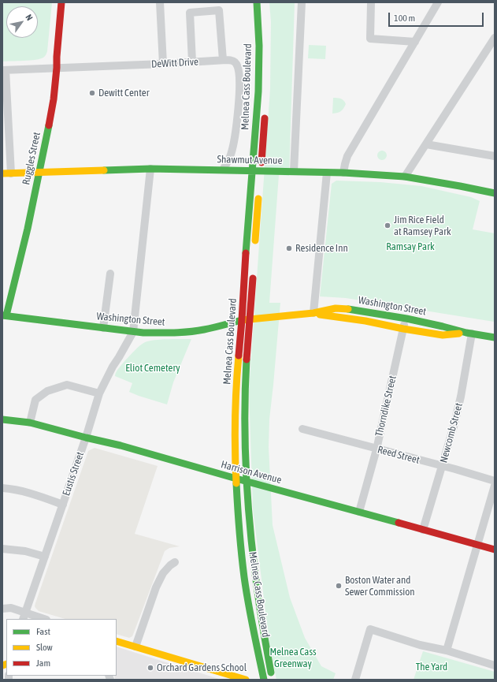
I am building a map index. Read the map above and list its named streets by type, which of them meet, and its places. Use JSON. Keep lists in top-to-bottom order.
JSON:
{
  "streets": {
    "main road": [
      "Melnea Cass Boulevard",
      "Ruggles Street",
      "Shawmut Avenue",
      "Washington Street",
      "Harrison Avenue"
    ],
    "street": [
      "DeWitt Drive",
      "Thorndike Street",
      "Newcomb Street",
      "Reed Street",
      "Eustis Street"
    ]
  },
  "crossings": [
    ["DeWitt Drive", "Ruggles Street"],
    ["DeWitt Drive", "Shawmut Avenue"],
    ["Melnea Cass Boulevard", "Shawmut Avenue"],
    ["Melnea Cass Boulevard", "Washington Street"],
    ["Melnea Cass Boulevard", "Harrison Avenue"],
    ["Ruggles Street", "Shawmut Avenue"],
    ["Ruggles Street", "Washington Street"],
    ["Washington Street", "Thorndike Street"],
    ["Washington Street", "Newcomb Street"],
    ["Washington Street", "Eustis Street"],
    ["Thorndike Street", "Reed Street"],
    ["Thorndike Street", "Harrison Avenue"],
    ["Newcomb Street", "Reed Street"],
    ["Newcomb Street", "Harrison Avenue"],
    ["Harrison Avenue", "Eustis Street"]
  ],
  "parks": [
    "Ramsay Park",
    "Eliot Cemetery",
    "Melnea Cass Greenway",
    "The Yard"
  ],
  "places": [
    "Dewitt Center",
    "Jim Rice Field at Ramsey Park",
    "Residence Inn",
    "Boston Water and Sewer Commission",
    "Orchard Gardens School"
  ],
  "legend": ["Fast", "Slow", "Jam"],
  "scale_bar": "100 m",
  "north": "top right"
}
